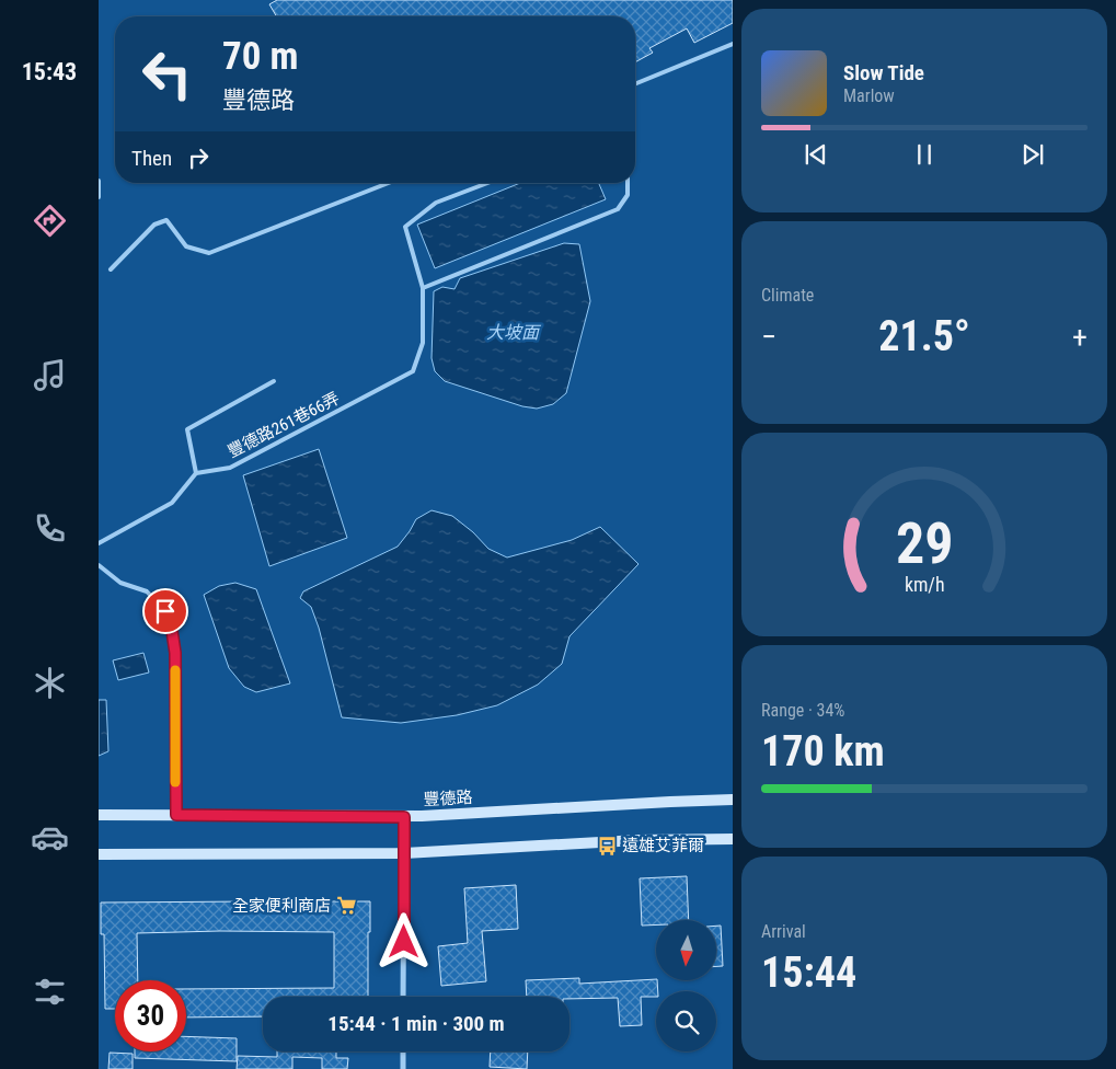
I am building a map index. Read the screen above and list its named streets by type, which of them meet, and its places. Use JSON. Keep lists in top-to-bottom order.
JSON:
{
  "streets": {
    "main road": ["豐德路"],
    "lane": ["豐德路261巷66弄"]
  },
  "water": ["大坡面"],
  "places": {
    "bus stop": ["遠雄艾菲爾"],
    "supermarket": ["全家便利商店"]
  },
  "north": "bottom",
  "page": {
    "tabs": "15:43",
    "turn": ["70 m", "豐德路"],
    "song": ["Slow Tide", "Marlow"],
    "then": "Then",
    "tile": [
      "Climate",
      ["Range · 34%", "170 km"],
      ["Arrival", "15:44"]
    ],
    "heat": ["−", "21.5°", "+"],
    "limit": "30",
    "trip": "15:44 · 1 min · 300 m",
    "gauge": ["29", "km/h"]
  }
}
